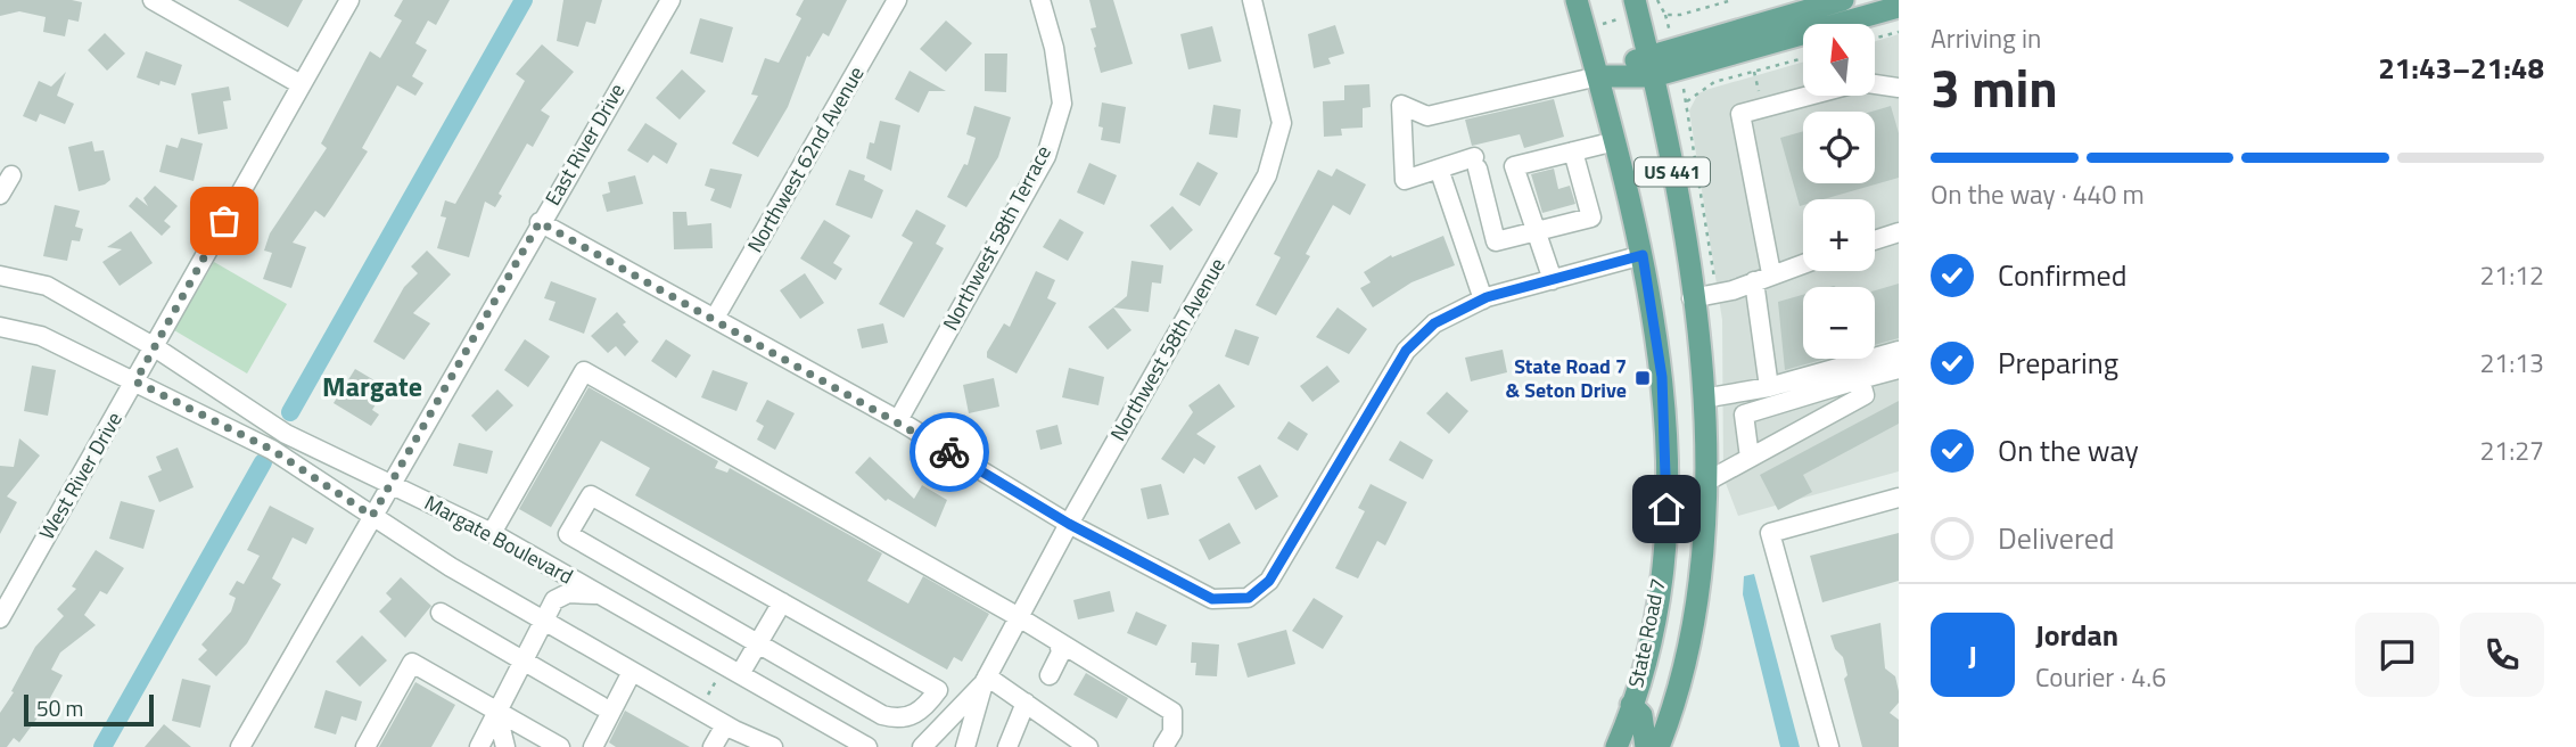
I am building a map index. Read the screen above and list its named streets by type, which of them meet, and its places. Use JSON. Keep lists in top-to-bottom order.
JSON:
{
  "streets": {
    "main road": ["US 441", "State Road 7"],
    "street": [
      "East River Drive",
      "Northwest 62nd Avenue",
      "Northwest 58th Terrace",
      "Northwest 58th Avenue",
      "West River Drive",
      "Margate Boulevard"
    ]
  },
  "crossings": [
    ["East River Drive", "Margate Boulevard"],
    ["West River Drive", "Margate Boulevard"]
  ],
  "districts": ["Margate"],
  "places": {
    "transit": ["State Road 7 & Seton Drive"]
  },
  "scale_bar": "50 m",
  "north": "top",
  "page": {
    "heading": ["3 min", "Arriving in", "21:43–21:48"],
    "panel": ["Jordan", "Courier · 4.6"],
    "map_buttons": ["+", "−"],
    "bar": "On the way · 440 m",
    "list": [
      ["Confirmed", "21:12"],
      ["Preparing", "21:13"],
      ["On the way", "21:27"],
      "Delivered"
    ],
    "round": "J",
    "scale": "50 m"
  }
}
